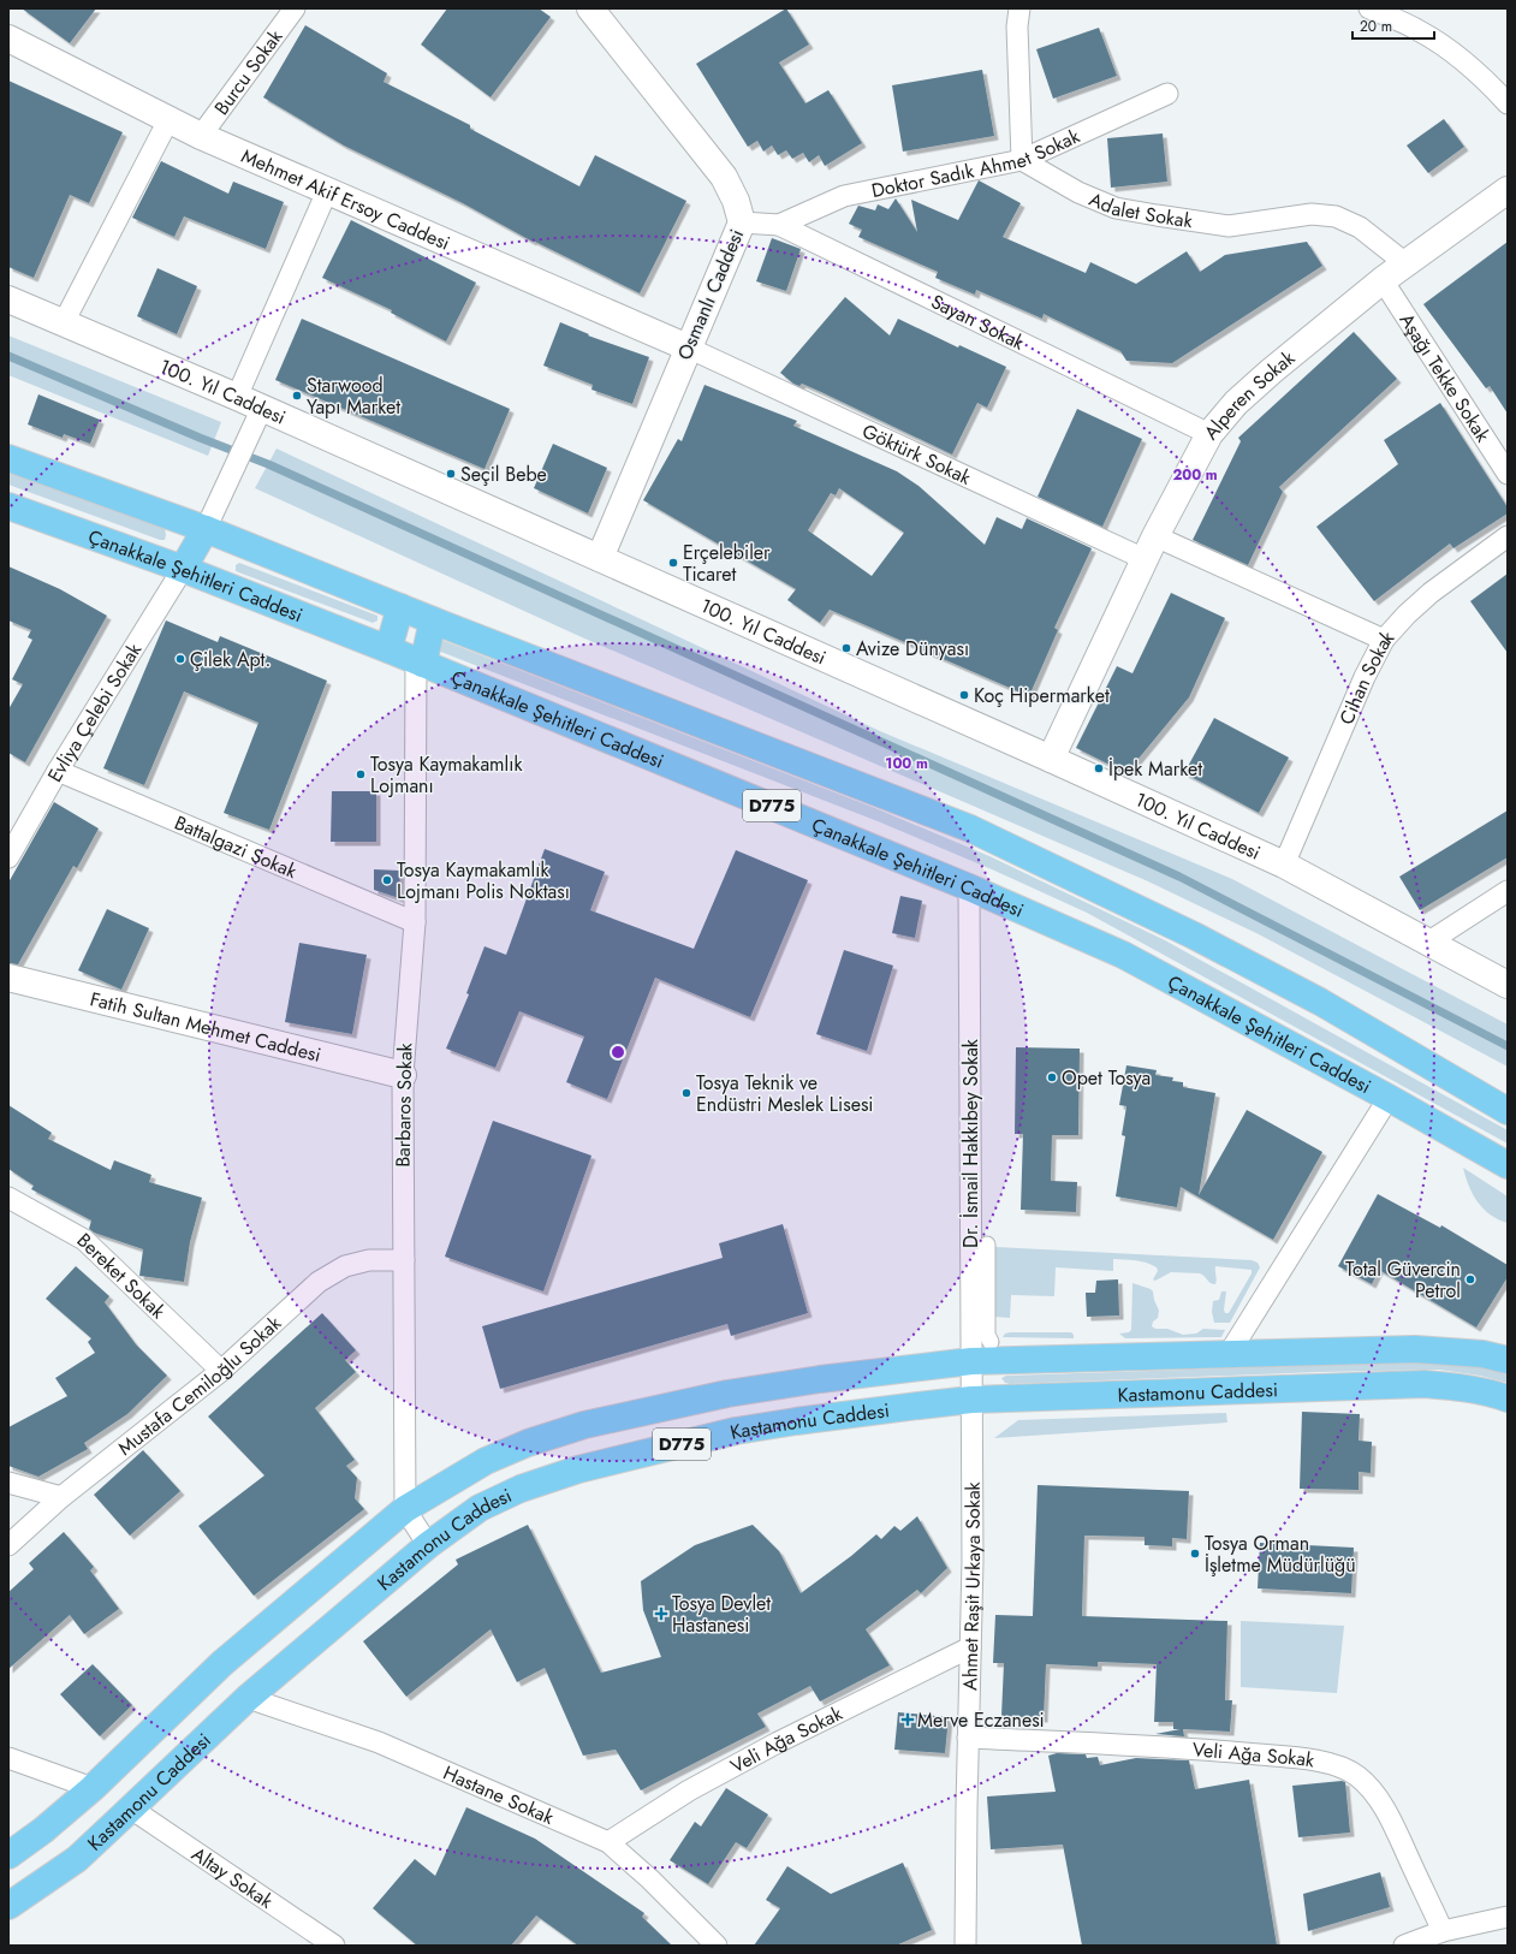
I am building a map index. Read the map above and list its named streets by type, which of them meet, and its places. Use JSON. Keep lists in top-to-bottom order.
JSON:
{
  "streets": {
    "main road": ["Çanakkale Şehitleri Caddesi", "D775", "Kastamonu Caddesi"],
    "street": [
      "Burcu Sokak",
      "Doktor Sadık Ahmet Sokak",
      "Mehmet Akif Ersoy Caddesi",
      "Adalet Sokak",
      "Osmanlı Caddesi",
      "Sayan Sokak",
      "Aşağı Tekke Sokak",
      "100. Yıl Caddesi",
      "Alperen Sokak",
      "Göktürk Sokak",
      "Cihan Sokak",
      "Evliya Çelebi Sokak",
      "Battalgazi Sokak",
      "Fatih Sultan Mehmet Caddesi",
      "Barbaros Sokak",
      "Dr. İsmail Hakkıbey Sokak",
      "Bereket Sokak",
      "Mustafa Cemiloğlu Sokak",
      "Ahmet Raşit Urkaya Sokak",
      "Veli Ağa Sokak",
      "Hastane Sokak",
      "Altay Sokak"
    ]
  },
  "crossings": [
    ["Burcu Sokak", "Mehmet Akif Ersoy Caddesi"],
    ["Doktor Sadık Ahmet Sokak", "Adalet Sokak"],
    ["Doktor Sadık Ahmet Sokak", "Sayan Sokak"],
    ["Mehmet Akif Ersoy Caddesi", "Osmanlı Caddesi"],
    ["Mehmet Akif Ersoy Caddesi", "Göktürk Sokak"],
    ["Adalet Sokak", "Alperen Sokak"],
    ["Osmanlı Caddesi", "Sayan Sokak"],
    ["Osmanlı Caddesi", "100. Yıl Caddesi"],
    ["Osmanlı Caddesi", "Göktürk Sokak"],
    ["Sayan Sokak", "Alperen Sokak"],
    ["Aşağı Tekke Sokak", "Alperen Sokak"],
    ["100. Yıl Caddesi", "Alperen Sokak"],
    ["100. Yıl Caddesi", "Cihan Sokak"],
    ["Alperen Sokak", "Göktürk Sokak"],
    ["Çanakkale Şehitleri Caddesi", "Evliya Çelebi Sokak"],
    ["Çanakkale Şehitleri Caddesi", "Barbaros Sokak"],
    ["Çanakkale Şehitleri Caddesi", "Dr. İsmail Hakkıbey Sokak"],
    ["Evliya Çelebi Sokak", "Battalgazi Sokak"],
    ["Battalgazi Sokak", "Barbaros Sokak"],
    ["Fatih Sultan Mehmet Caddesi", "Barbaros Sokak"],
    ["Barbaros Sokak", "Mustafa Cemiloğlu Sokak"],
    ["Barbaros Sokak", "Kastamonu Caddesi"],
    ["Dr. İsmail Hakkıbey Sokak", "Kastamonu Caddesi"],
    ["Dr. İsmail Hakkıbey Sokak", "Ahmet Raşit Urkaya Sokak"],
    ["Bereket Sokak", "Mustafa Cemiloğlu Sokak"],
    ["Kastamonu Caddesi", "Ahmet Raşit Urkaya Sokak"],
    ["Kastamonu Caddesi", "Hastane Sokak"],
    ["Kastamonu Caddesi", "Altay Sokak"],
    ["Ahmet Raşit Urkaya Sokak", "Veli Ağa Sokak"],
    ["Veli Ağa Sokak", "Hastane Sokak"]
  ],
  "places": {
    "other": [
      "Starwood Yapı Market",
      "Seçil Bebe",
      "Erçelebiler Ticaret",
      "Avize Dünyası",
      "Çilek Apt.",
      "Koç Hipermarket",
      "İpek Market",
      "Tosya Kaymakamlık Lojmanı",
      "Tosya Kaymakamlık Lojmanı Polis Noktası",
      "Opet Tosya",
      "Tosya Teknik ve Endüstri Meslek Lisesi",
      "Total Güvercin Petrol",
      "Tosya Orman İşletme Müdürlüğü"
    ],
    "health": ["Tosya Devlet Hastanesi", "Merve Eczanesi"]
  },
  "scale_bar": "20 m",
  "rings": ["200 m", "100 m"]
}
